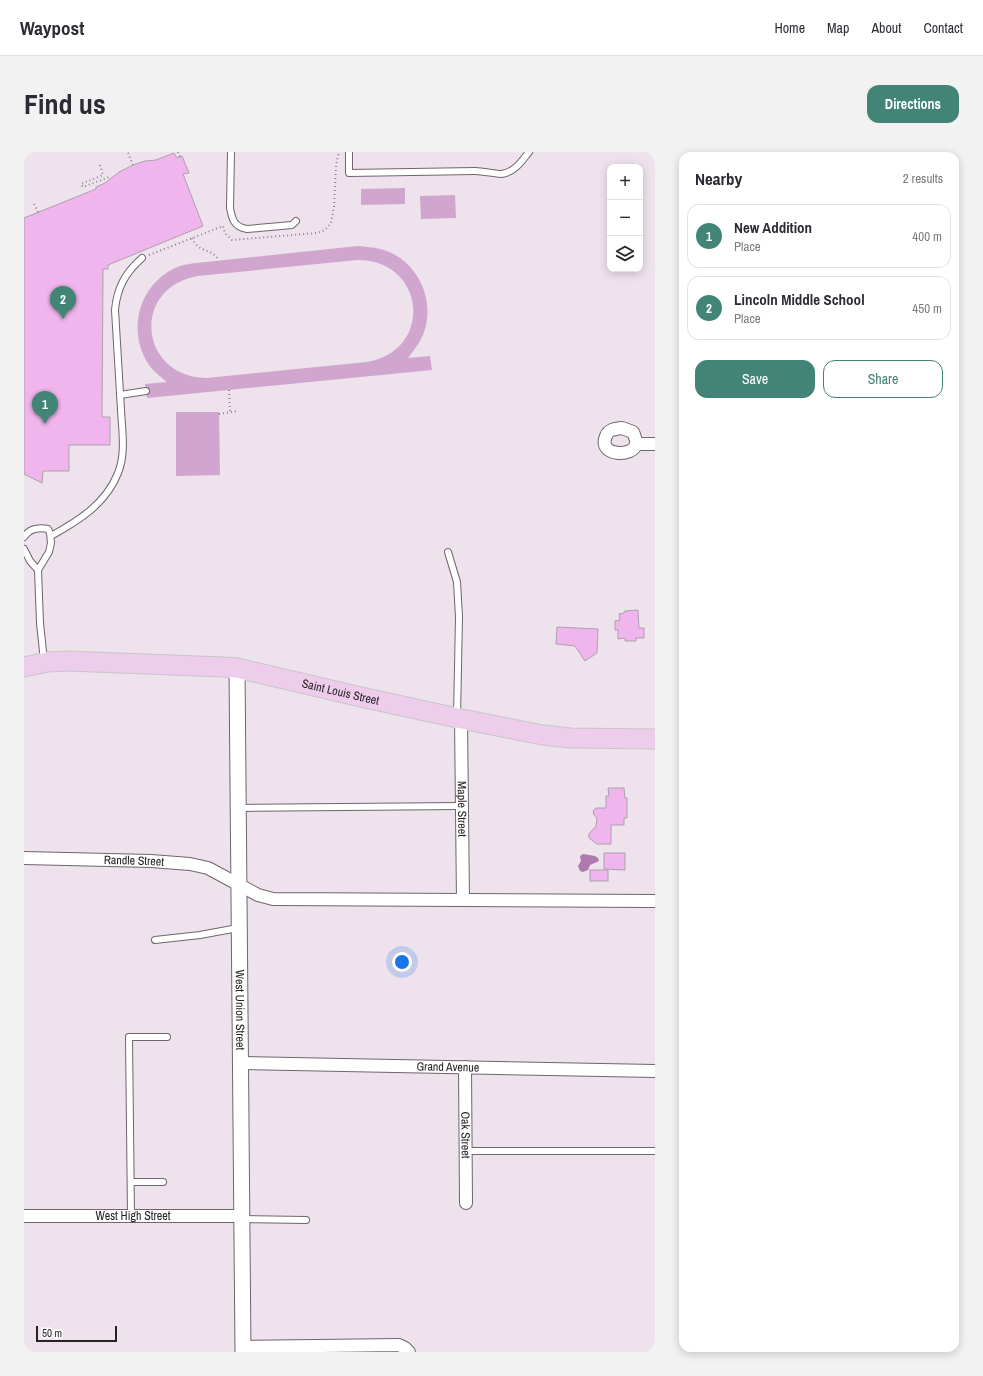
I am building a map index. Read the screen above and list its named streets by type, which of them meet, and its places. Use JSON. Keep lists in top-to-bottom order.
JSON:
{
  "streets": {
    "main road": ["Saint Louis Street"],
    "street": [
      "Maple Street",
      "Randle Street",
      "West Union Street",
      "Grand Avenue",
      "Oak Street",
      "West High Street"
    ]
  },
  "crossings": [
    ["Saint Louis Street", "Maple Street"],
    ["Saint Louis Street", "West Union Street"],
    ["Maple Street", "Randle Street"],
    ["Randle Street", "West Union Street"],
    ["West Union Street", "Grand Avenue"],
    ["West Union Street", "West High Street"],
    ["Grand Avenue", "Oak Street"]
  ],
  "scale_bar": "50 m",
  "page": {
    "header": "Waypost",
    "nav": [
      "Home",
      "Map",
      "About",
      "Contact"
    ],
    "title": "Find us",
    "buttons": [
      "Directions",
      ["Save", "Share"]
    ],
    "heading": ["Nearby", "2 results"],
    "map_buttons": ["+", "−"],
    "list": [
      {
        "mark": "1",
        "name": "New Addition",
        "note": "Place",
        "value": "400 m"
      },
      {
        "mark": "2",
        "name": "Lincoln Middle School",
        "note": "Place",
        "value": "450 m"
      }
    ],
    "pins": ["2", "1"],
    "scale": "50 m"
  }
}
